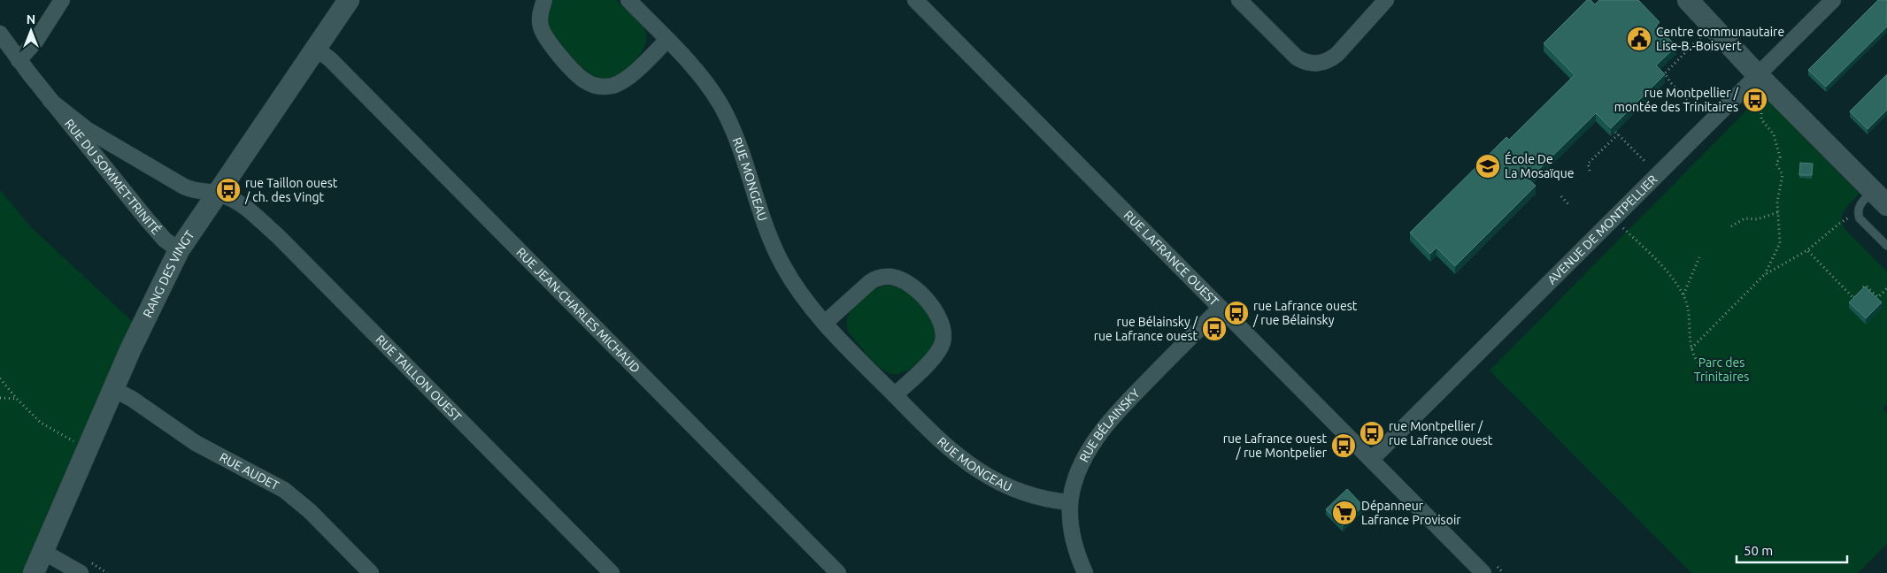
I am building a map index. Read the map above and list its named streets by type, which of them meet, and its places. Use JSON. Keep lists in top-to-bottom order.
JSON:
{
  "streets": {
    "street": [
      "RUE DU SOMMET-TRINITÉ",
      "RUE MONGEAU",
      "AVENUE DE MONTPELLIER",
      "RUE LAFRANCE OUEST",
      "RANG DES VINGT",
      "RUE JEAN-CHARLES MICHAUD",
      "RUE TAILLON OUEST",
      "RUE BÉLAINSKY",
      "RUE AUDET"
    ]
  },
  "crossings": [
    ["RUE DU SOMMET-TRINITÉ", "RANG DES VINGT"],
    ["RUE DU SOMMET-TRINITÉ", "RUE TAILLON OUEST"],
    ["RUE MONGEAU", "RUE BÉLAINSKY"],
    ["AVENUE DE MONTPELLIER", "RUE LAFRANCE OUEST"],
    ["RUE LAFRANCE OUEST", "RUE BÉLAINSKY"],
    ["RANG DES VINGT", "RUE JEAN-CHARLES MICHAUD"],
    ["RANG DES VINGT", "RUE TAILLON OUEST"],
    ["RANG DES VINGT", "RUE AUDET"]
  ],
  "parks": ["Parc des Trinitaires"],
  "places": {
    "public building": ["Centre communautaire Lise-B.-Boisvert"],
    "bus stop": [
      "rue Montpellier / montée des Trinitaires",
      "rue Taillon ouest / ch. des Vingt",
      "rue Lafrance ouest / rue Bélainsky",
      "rue Bélainsky / rue Lafrance ouest",
      "rue Montpellier / rue Lafrance ouest",
      "rue Lafrance ouest / rue Montpelier"
    ],
    "school or university": ["École De La Mosaïque"],
    "supermarket": ["Dépanneur Lafrance Provisoir"]
  },
  "scale_bar": "50 m",
  "north": "top"
}
